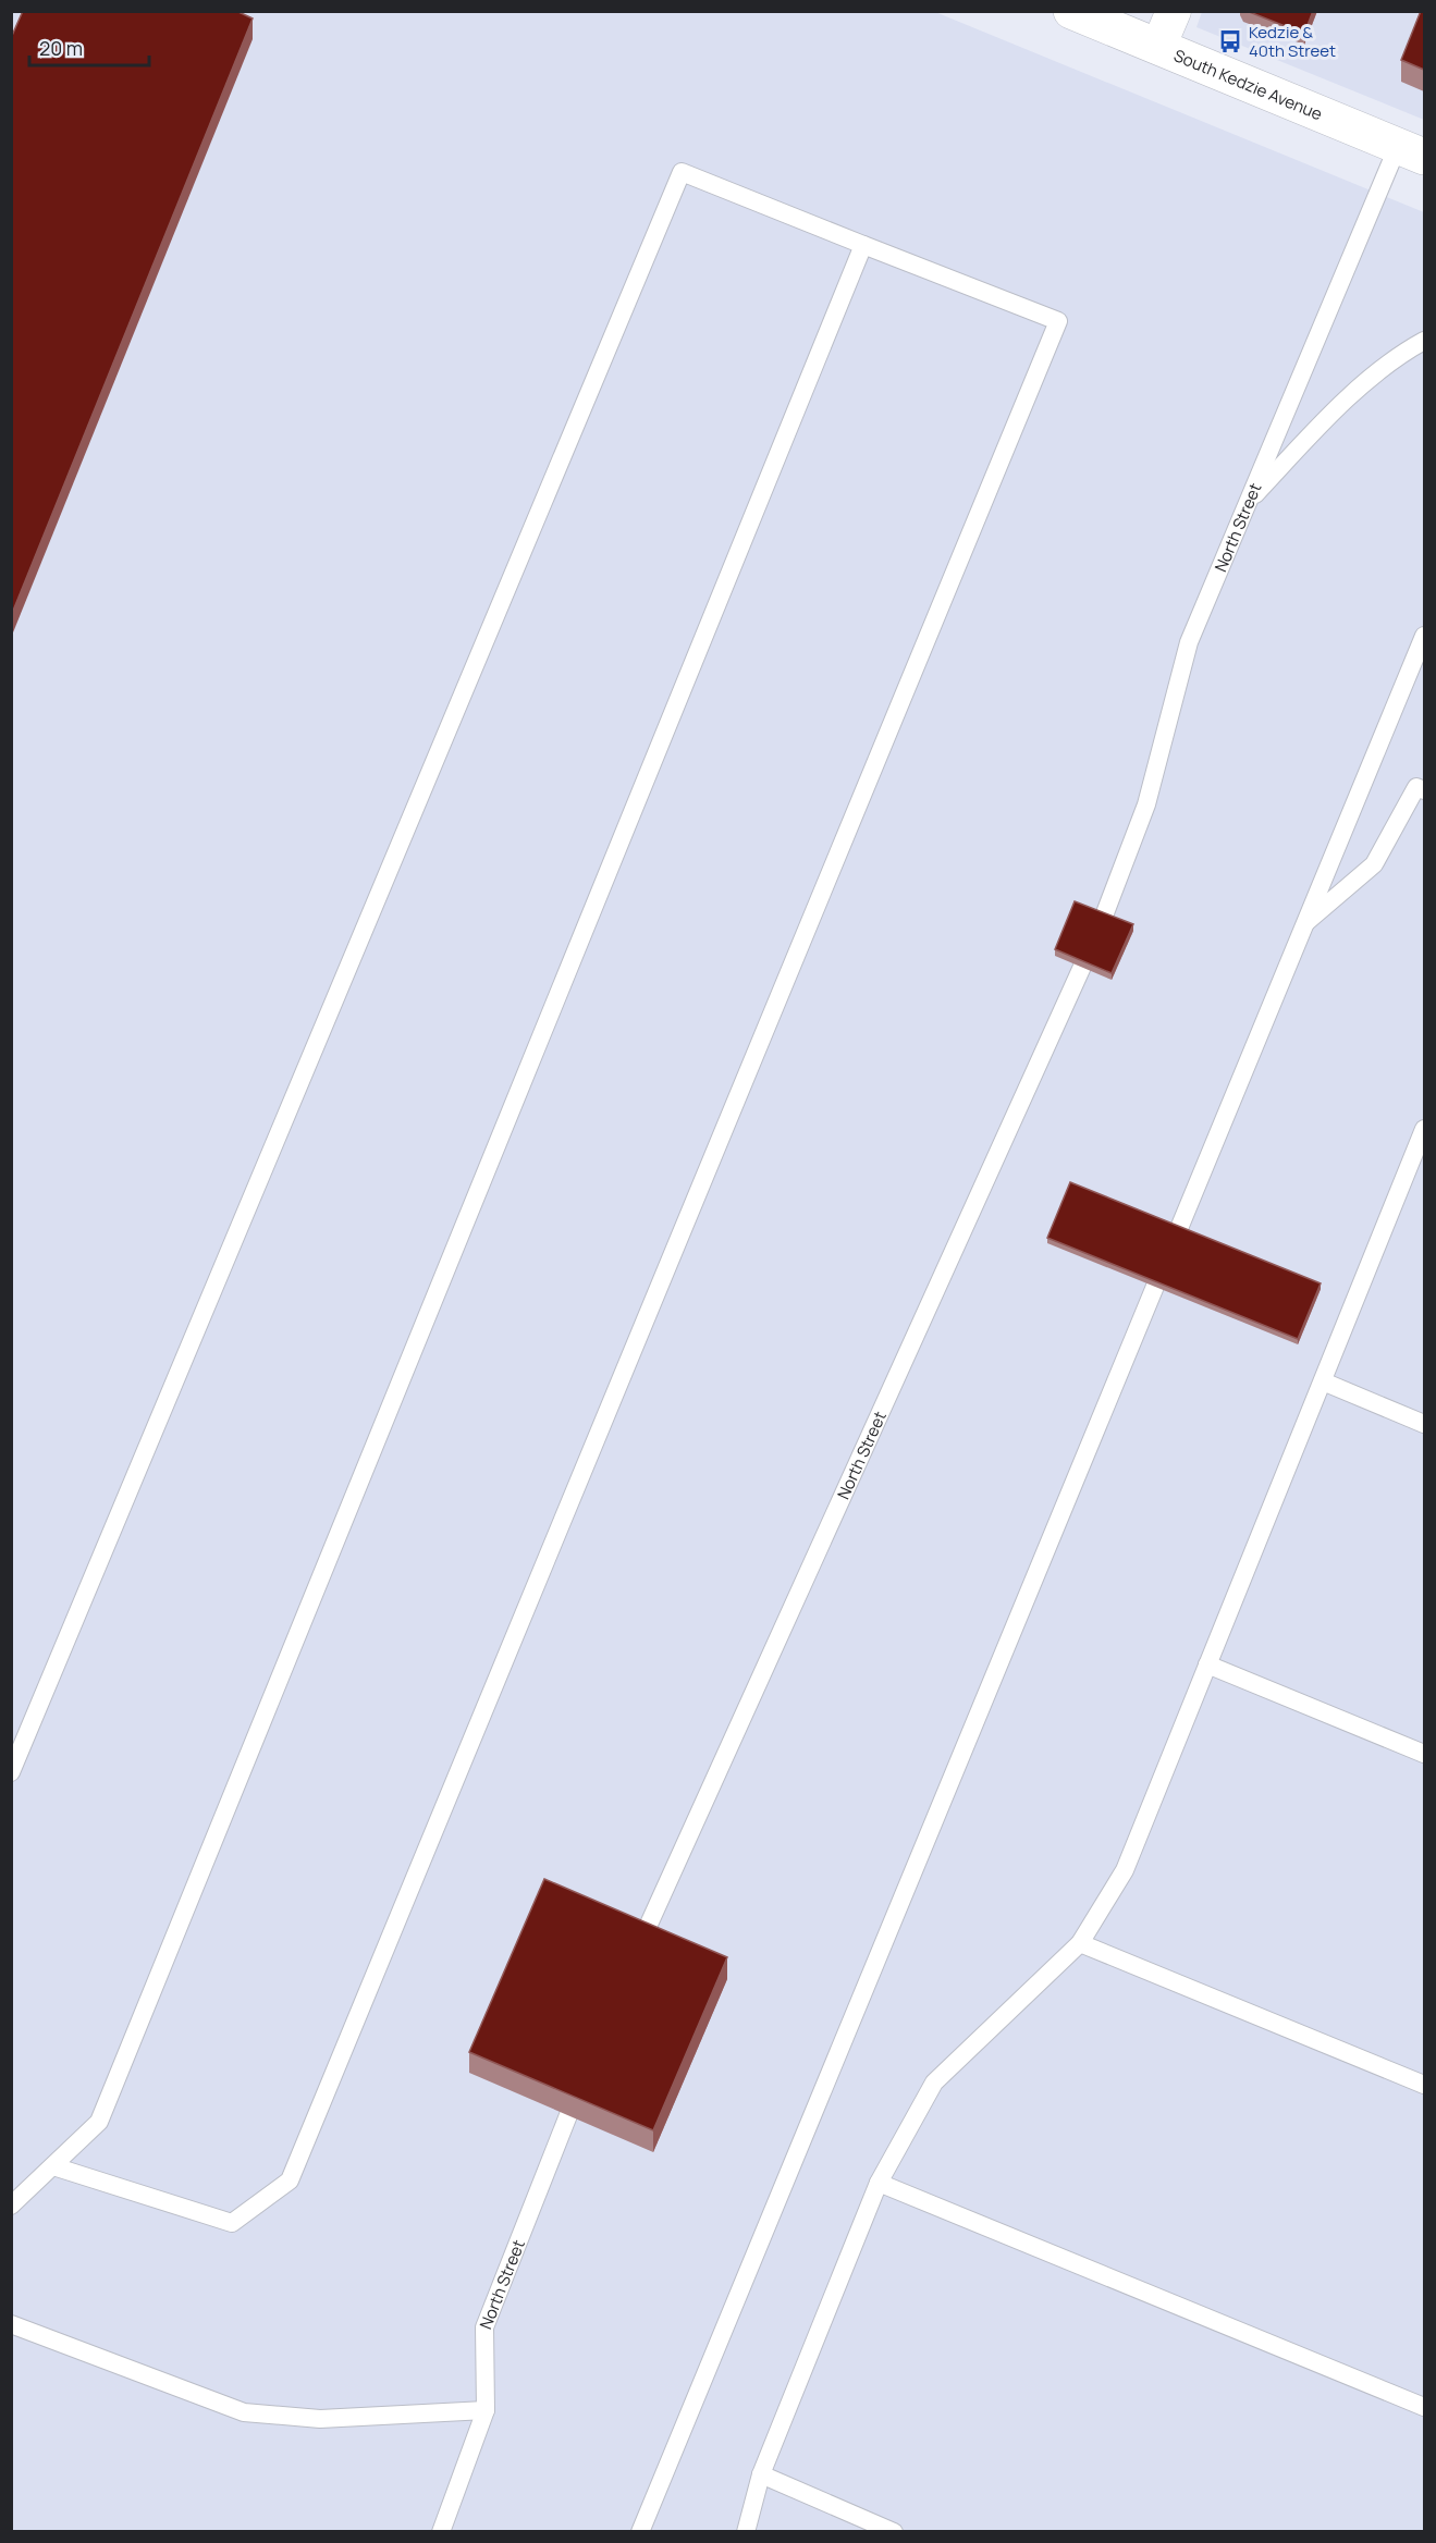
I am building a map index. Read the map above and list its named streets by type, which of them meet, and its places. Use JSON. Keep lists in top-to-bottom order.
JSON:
{
  "streets": {
    "main road": ["South Kedzie Avenue"],
    "lane": ["North Street"]
  },
  "crossings": [
    ["South Kedzie Avenue", "North Street"]
  ],
  "places": {
    "bus stop": ["Kedzie & 40th Street"]
  },
  "scale_bar": "20 m"
}
